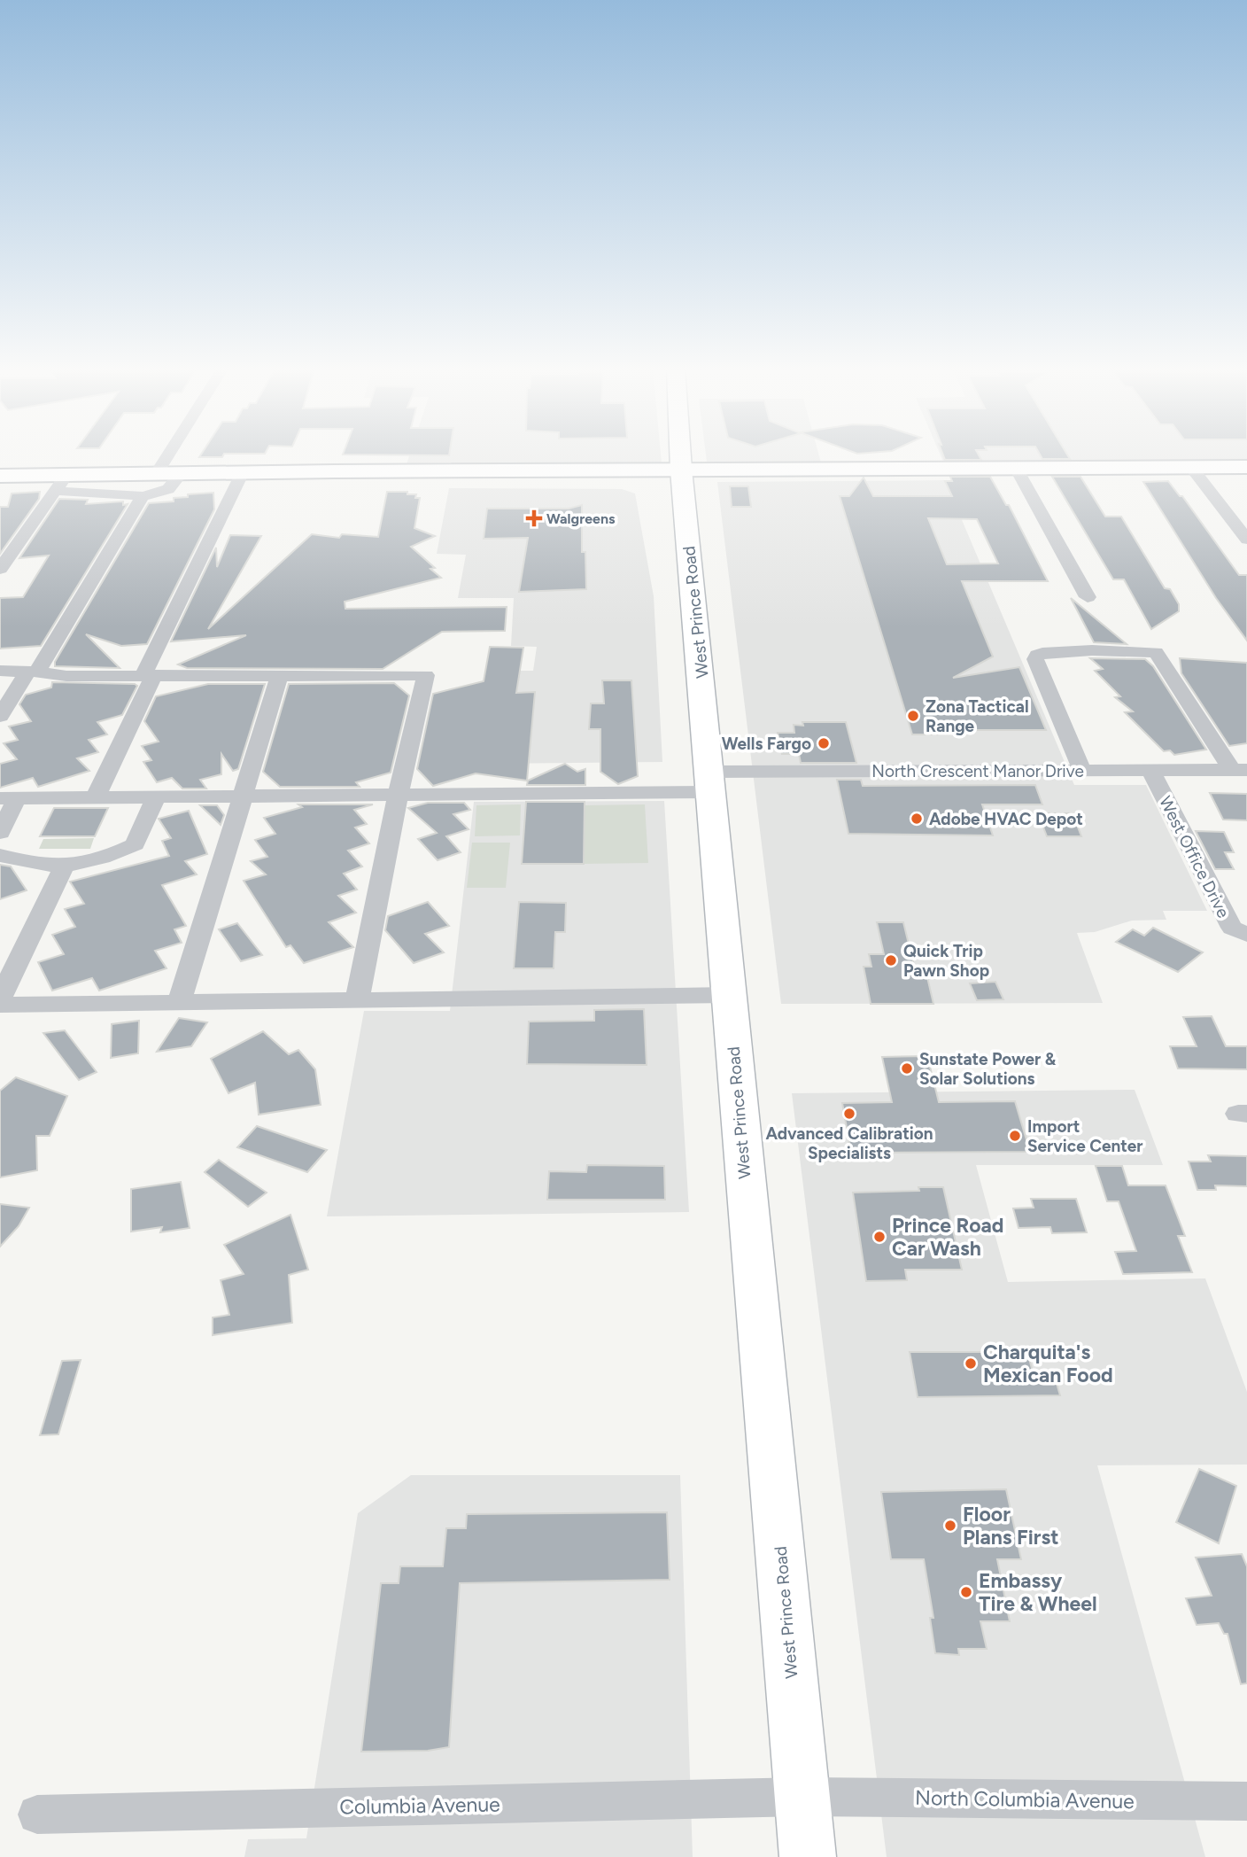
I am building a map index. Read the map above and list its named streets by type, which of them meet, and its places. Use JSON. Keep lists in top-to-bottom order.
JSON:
{
  "streets": {
    "main road": ["West Prince Road"],
    "street": [
      "North Crescent Manor Drive",
      "West Office Drive",
      "North Columbia Avenue",
      "Columbia Avenue"
    ]
  },
  "crossings": [
    ["West Prince Road", "North Crescent Manor Drive"],
    ["West Prince Road", "North Columbia Avenue"],
    ["West Prince Road", "Columbia Avenue"],
    ["North Crescent Manor Drive", "West Office Drive"],
    ["North Columbia Avenue", "Columbia Avenue"]
  ],
  "places": {
    "health": ["Walgreens"],
    "other": [
      "Zona Tactical Range",
      "Wells Fargo",
      "Adobe HVAC Depot",
      "Quick Trip Pawn Shop",
      "Sunstate Power & Solar Solutions",
      "Advanced Calibration Specialists",
      "Import Service Center",
      "Prince Road Car Wash",
      "Charquita's Mexican Food",
      "Floor Plans First",
      "Embassy Tire & Wheel"
    ]
  }
}
